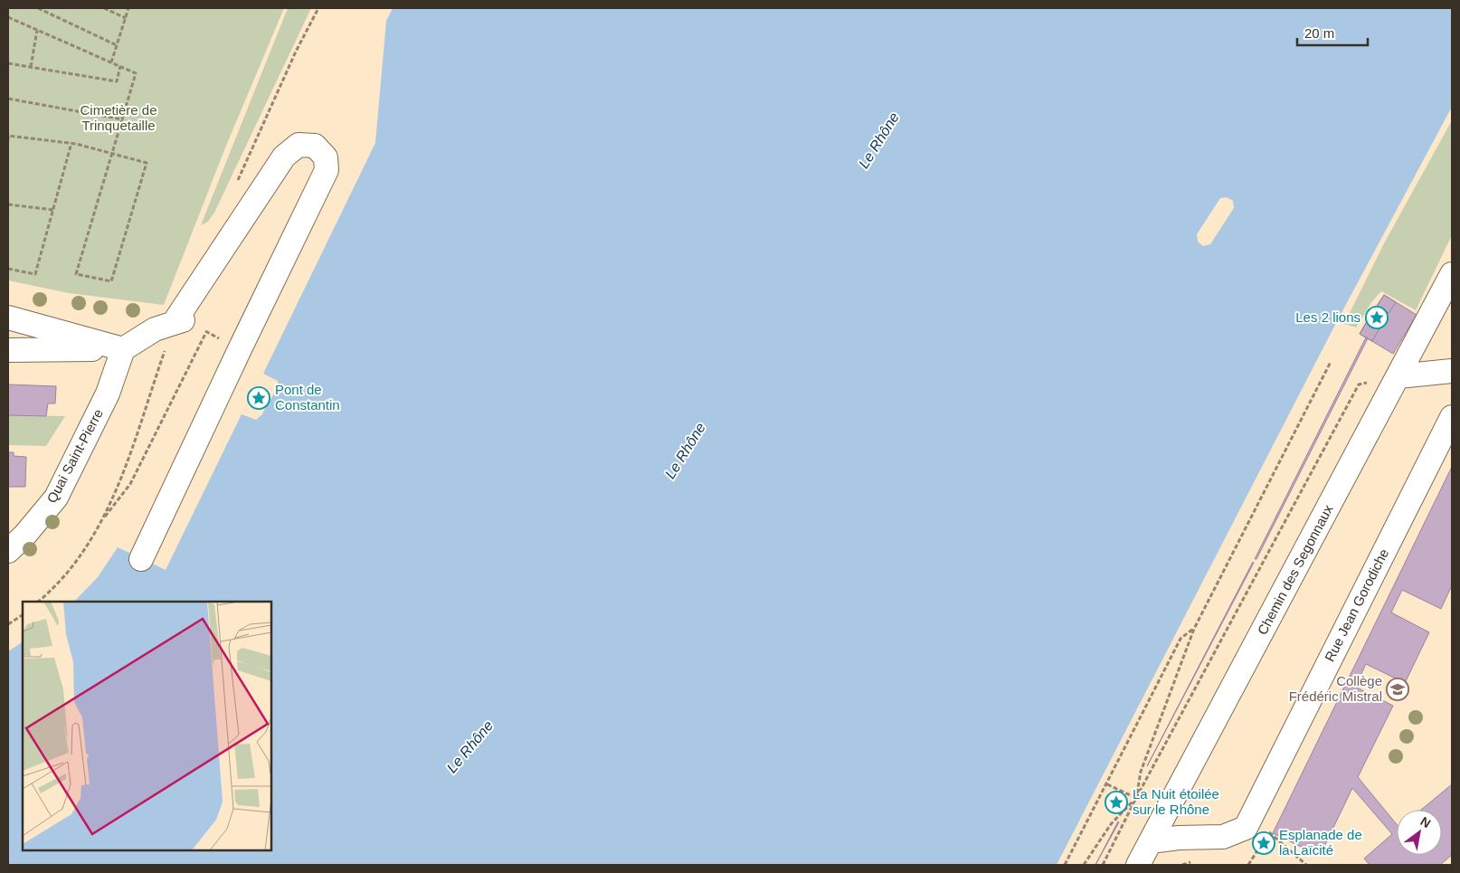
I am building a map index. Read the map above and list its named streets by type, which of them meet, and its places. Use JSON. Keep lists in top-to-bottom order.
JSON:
{
  "streets": {
    "street": ["Quai Saint-Pierre", "Chemin des Segonnaux", "Rue Jean Gorodiche"]
  },
  "crossings": [
    ["Chemin des Segonnaux", "Rue Jean Gorodiche"]
  ],
  "water": ["Le Rhône"],
  "parks": ["Cimetière de Trinquetaille"],
  "places": {
    "place": [
      "Les 2 lions",
      "Pont de Constantin",
      "La Nuit étoilée sur le Rhône",
      "Esplanade de la Laïcité"
    ],
    "school or university": ["Collège Frédéric Mistral"]
  },
  "scale_bar": "20 m",
  "north": "top right"
}
